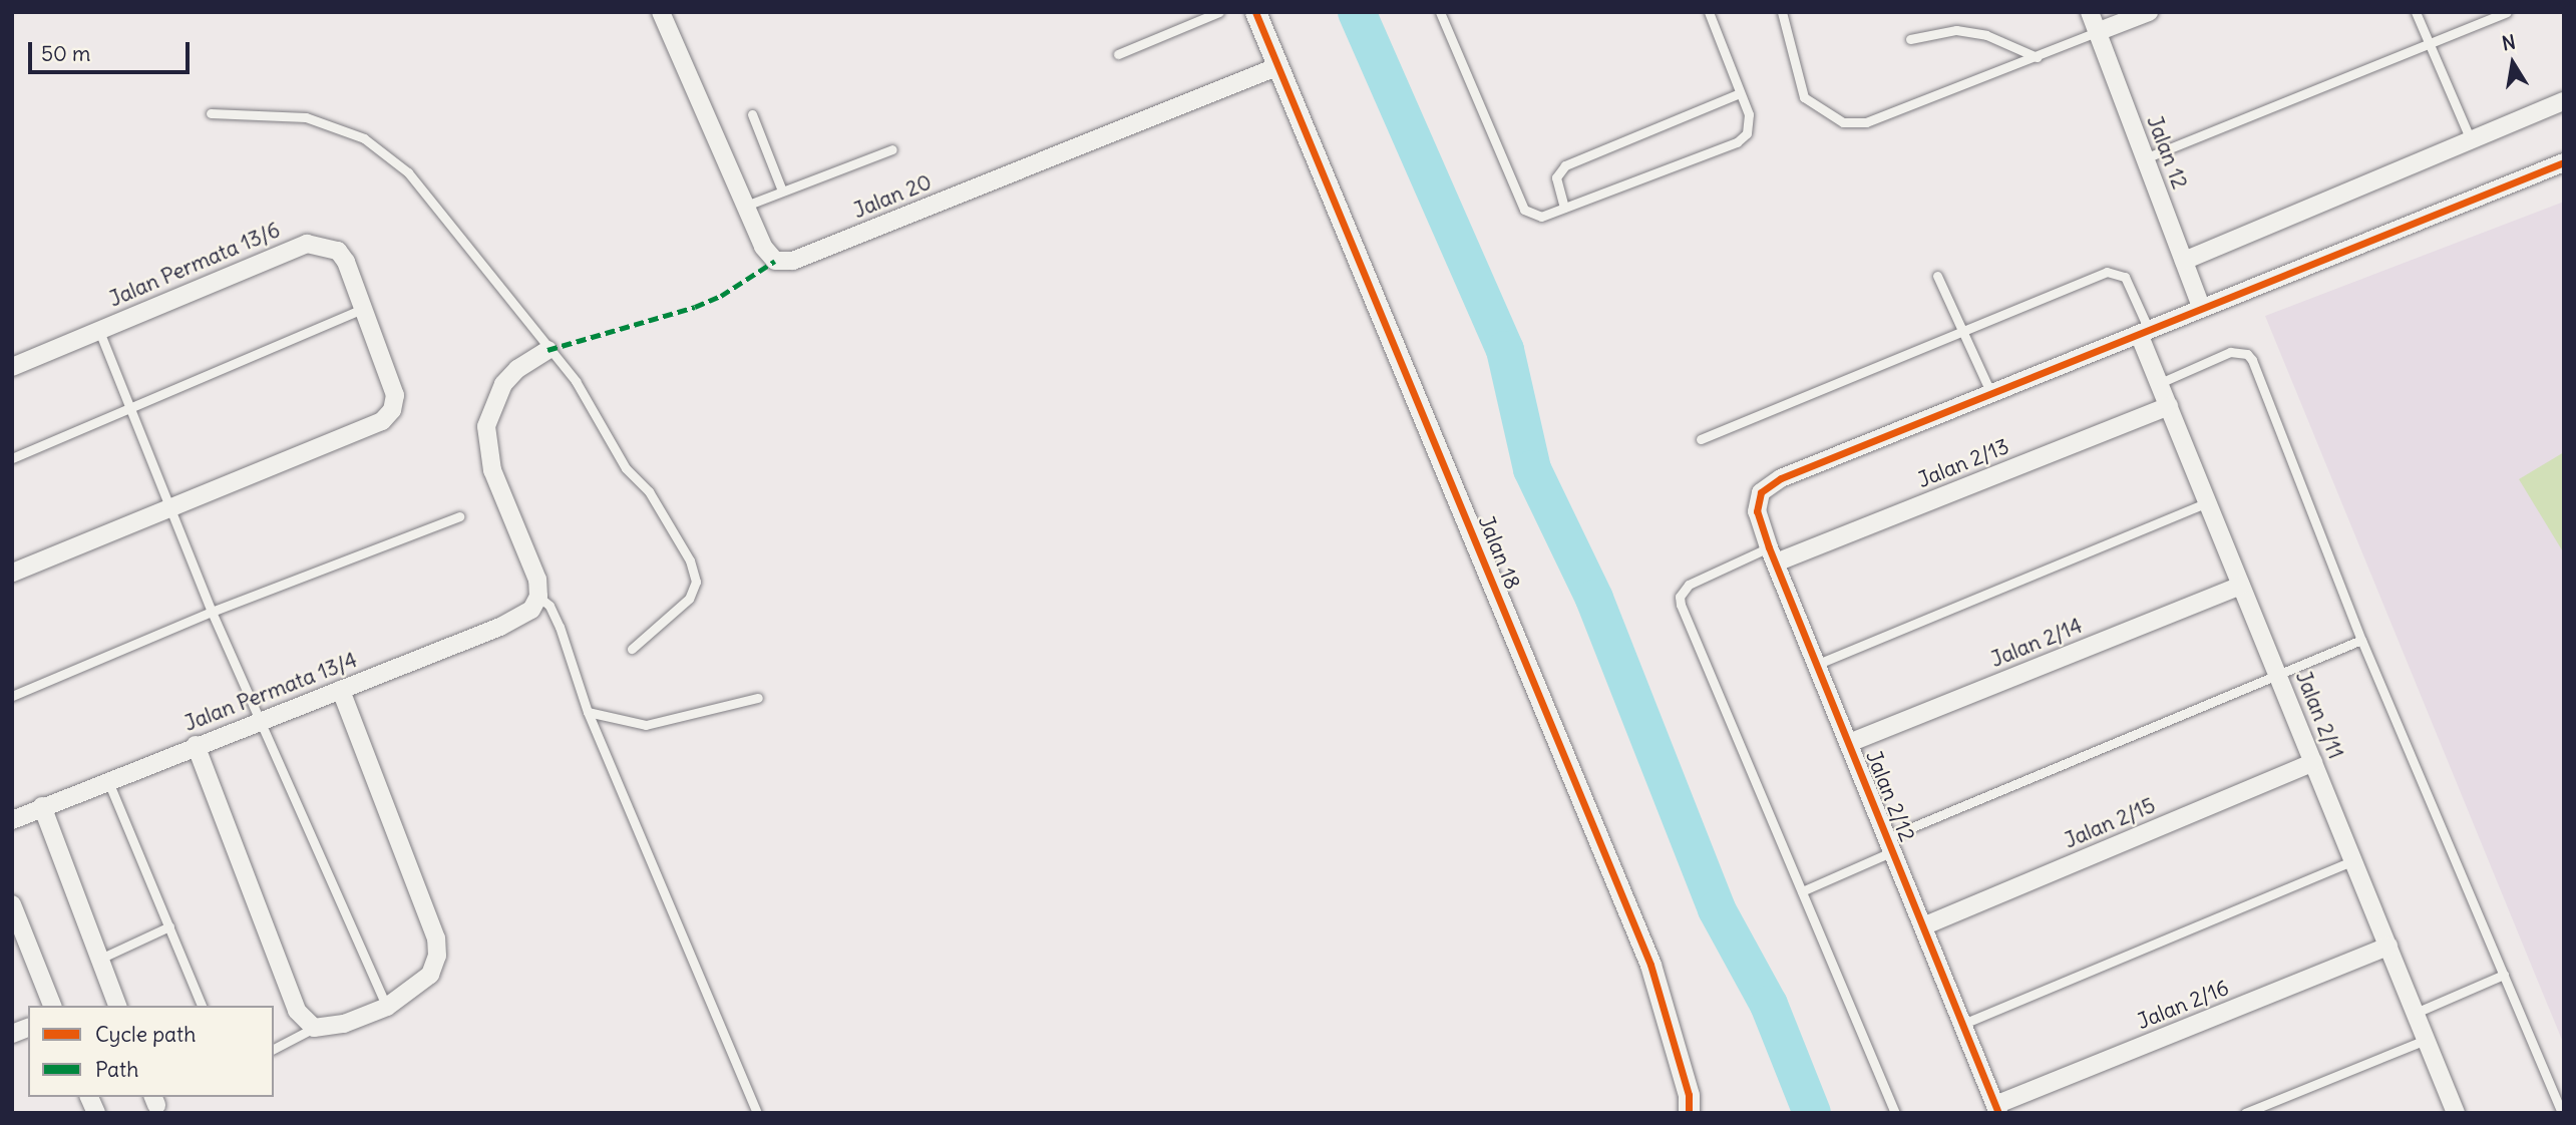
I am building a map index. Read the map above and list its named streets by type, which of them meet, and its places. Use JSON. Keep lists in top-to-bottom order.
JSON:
{
  "streets": {
    "street": [
      "Jalan 12",
      "Jalan 20",
      "Jalan Permata 13/6",
      "Jalan 2/13",
      "Jalan 18",
      "Jalan 2/14",
      "Jalan Permata 13/4",
      "Jalan 2/11",
      "Jalan 2/12",
      "Jalan 2/15",
      "Jalan 2/16"
    ]
  },
  "crossings": [
    ["Jalan 20", "Jalan 18"],
    ["Jalan 2/13", "Jalan 2/11"],
    ["Jalan 2/13", "Jalan 2/12"],
    ["Jalan 2/14", "Jalan 2/11"],
    ["Jalan 2/14", "Jalan 2/12"],
    ["Jalan 2/11", "Jalan 2/15"],
    ["Jalan 2/11", "Jalan 2/16"],
    ["Jalan 2/12", "Jalan 2/15"],
    ["Jalan 2/12", "Jalan 2/16"]
  ],
  "legend": ["Cycle path", "Path"],
  "scale_bar": "50 m",
  "north": "top"
}
